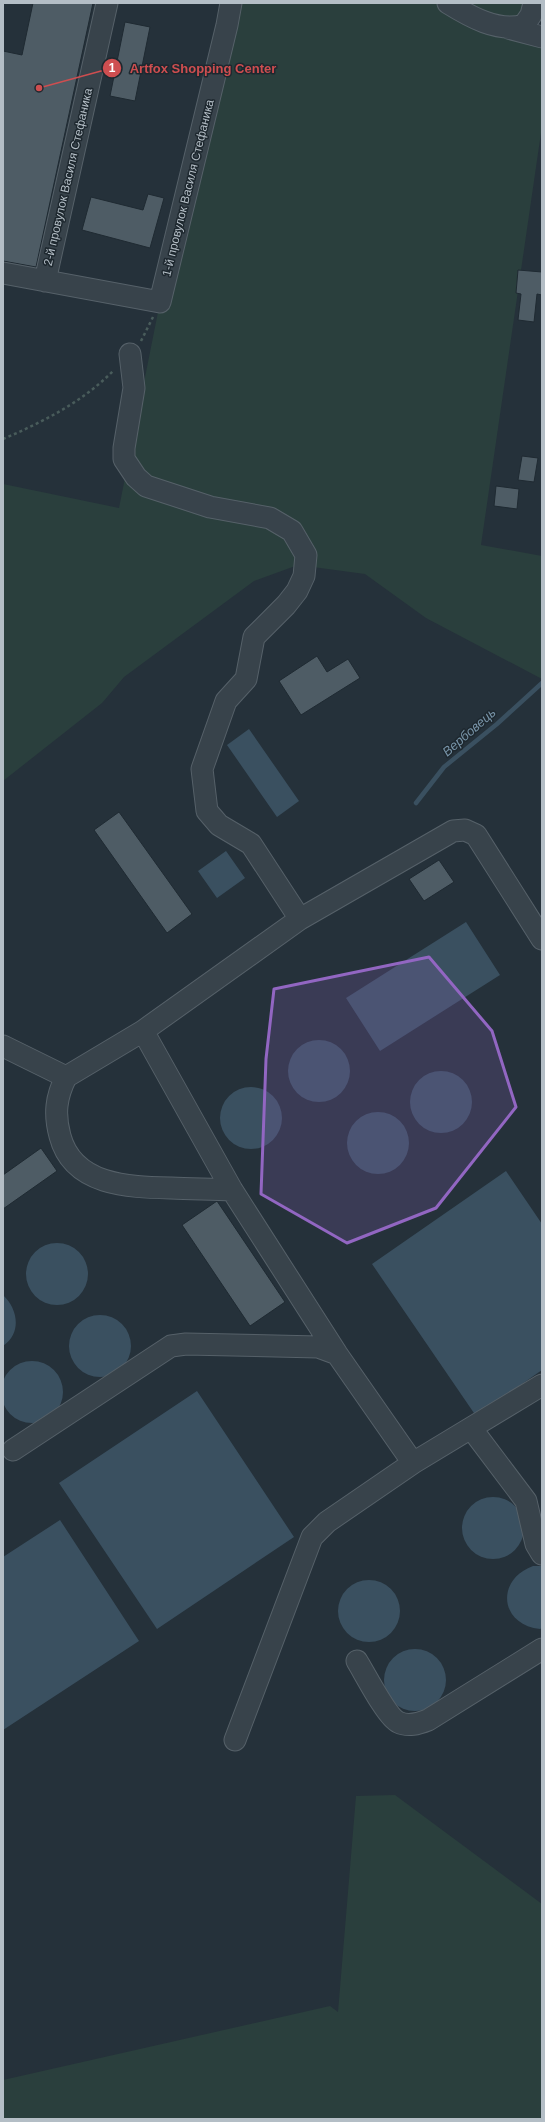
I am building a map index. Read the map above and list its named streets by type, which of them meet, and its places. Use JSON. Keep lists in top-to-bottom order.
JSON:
{
  "streets": {
    "street": ["2-й провулок Василя Стефаника", "1-й провулок Василя Стефаника"]
  },
  "water": ["Вербовець"],
  "places": ["Artfox Shopping Center"]
}
